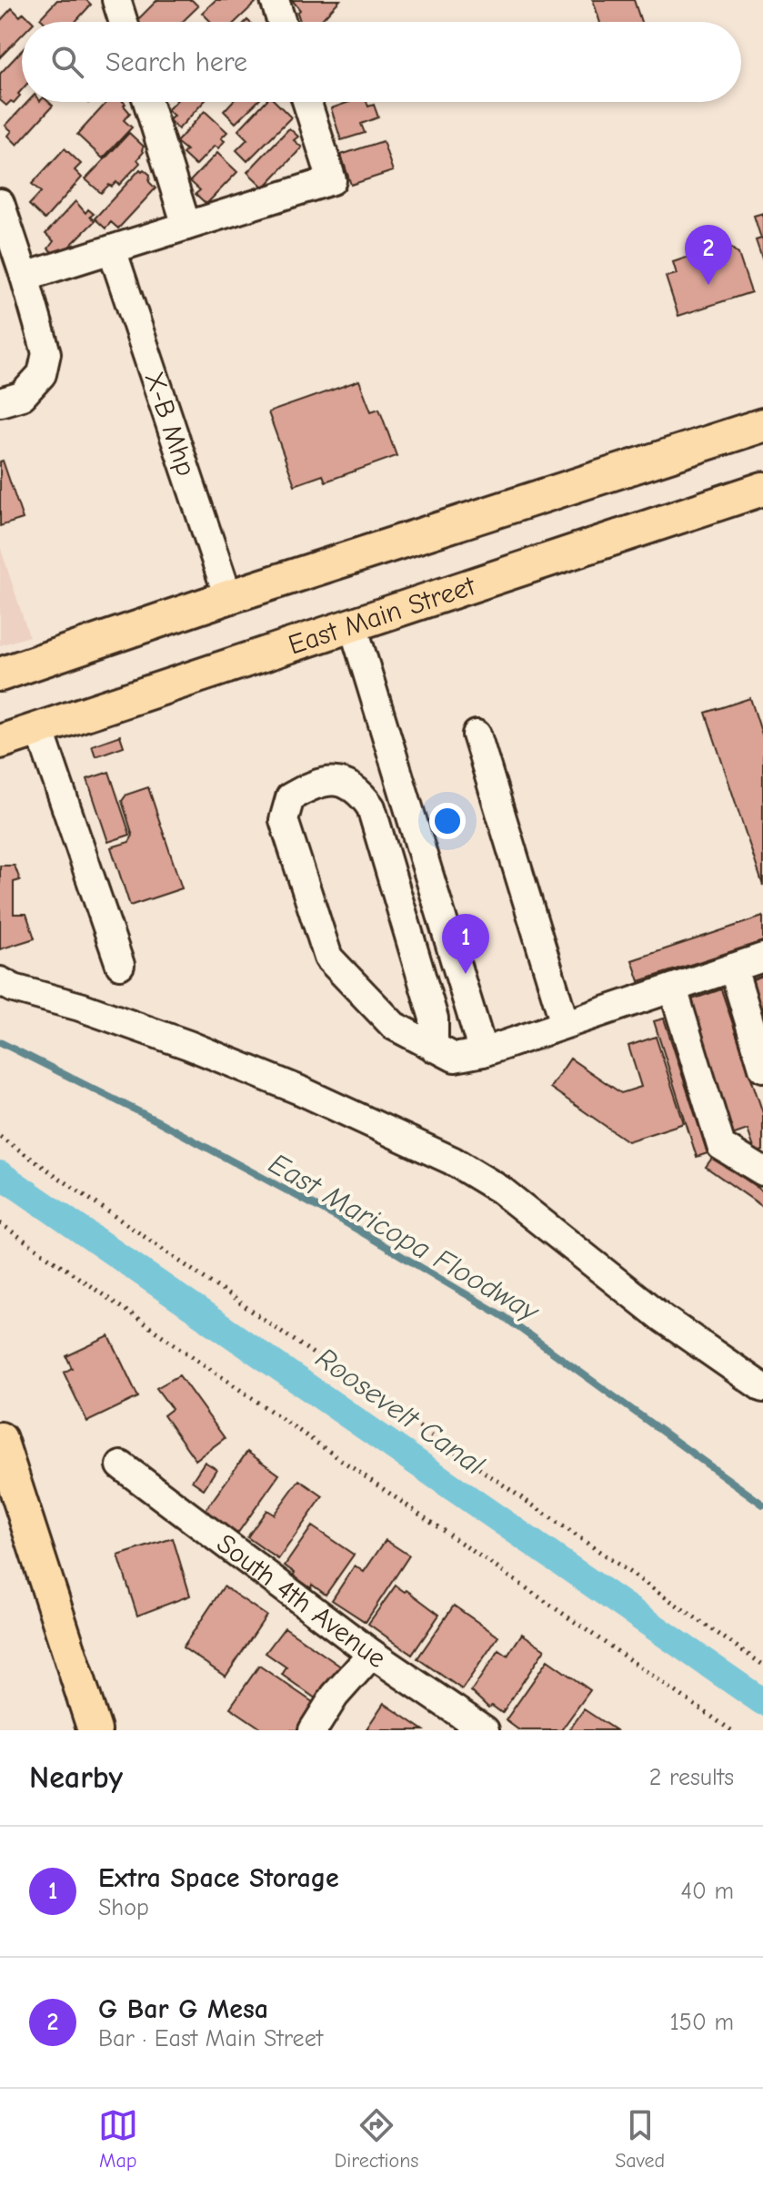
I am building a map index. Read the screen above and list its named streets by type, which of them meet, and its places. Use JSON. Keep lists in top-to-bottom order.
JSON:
{
  "streets": {
    "main road": ["East Main Street"],
    "lane": ["X-B Mhp", "South 4th Avenue"]
  },
  "water": ["East Maricopa Floodway", "Roosevelt Canal"],
  "page": {
    "search": "Search here",
    "pins": ["2", "1"],
    "heading": ["Nearby", "2 results"],
    "list": [
      {
        "mark": "1",
        "name": "Extra Space Storage",
        "note": "Shop",
        "value": "40 m"
      },
      {
        "mark": "2",
        "name": "G Bar G Mesa",
        "note": "Bar · East Main Street",
        "value": "150 m"
      }
    ],
    "nav": ["Map", "Directions", "Saved"]
  }
}
